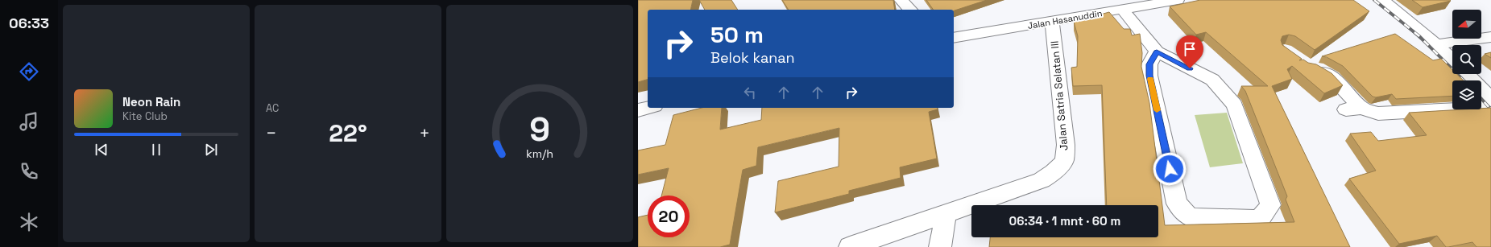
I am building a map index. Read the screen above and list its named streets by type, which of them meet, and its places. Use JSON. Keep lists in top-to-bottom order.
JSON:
{
  "streets": {
    "street": ["Jalan Hasanuddin", "Jalan Satria Selatan III"]
  },
  "crossings": [
    ["Jalan Hasanuddin", "Jalan Satria Selatan III"]
  ],
  "north": "left",
  "page": {
    "tabs": "06:33",
    "tile": "AC",
    "turn": ["50 m", "Belok kanan"],
    "song": ["Neon Rain", "Kite Club"],
    "heat": ["−", "22°", "+"],
    "limit": "20",
    "trip": "06:34 · 1 mnt · 60 m",
    "gauge": ["9", "km/h"]
  }
}
